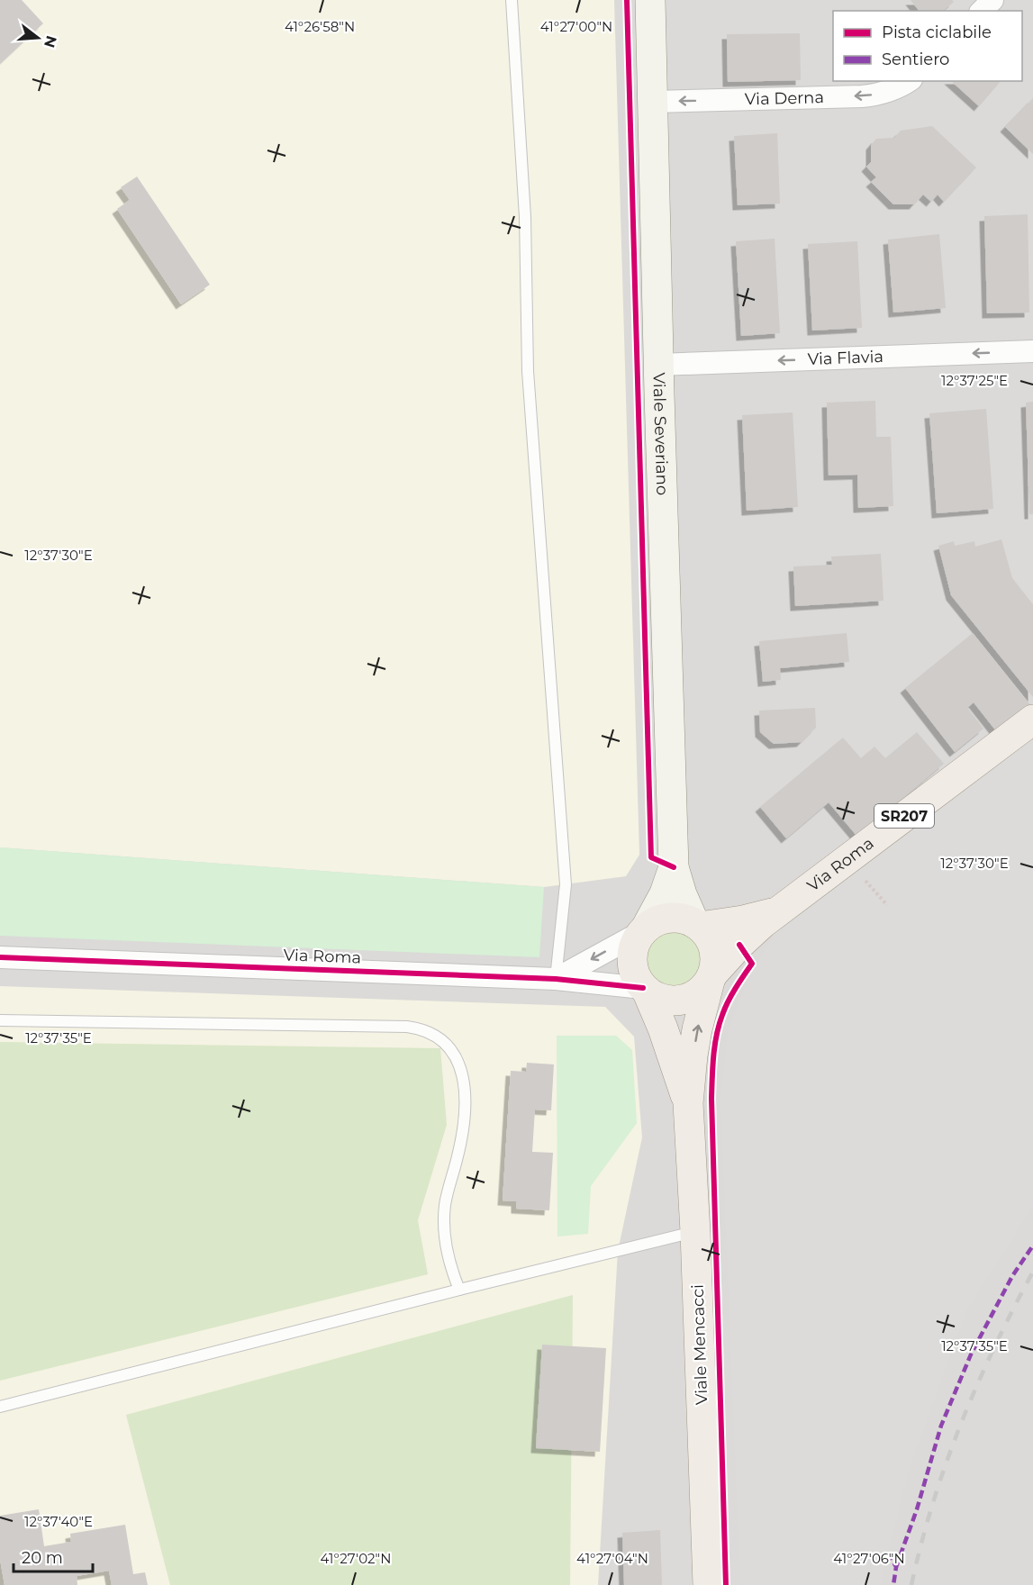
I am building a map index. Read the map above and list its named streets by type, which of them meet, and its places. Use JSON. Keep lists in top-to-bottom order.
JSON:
{
  "streets": {
    "main road": [
      "Viale Severiano",
      "SR207",
      "Via Roma",
      "Viale Mencacci"
    ],
    "street": ["Via Derna", "Via Flavia"]
  },
  "crossings": [
    ["Via Derna", "Viale Severiano"],
    ["Via Flavia", "Viale Severiano"],
    ["Viale Severiano", "Via Roma"],
    ["Viale Severiano", "Viale Mencacci"],
    ["Via Roma", "Viale Mencacci"]
  ],
  "one_way": ["Via Derna", "Via Flavia"],
  "legend": ["Pista ciclabile", "Sentiero"],
  "scale_bar": "20 m",
  "north": "right",
  "coordinates": [
    "41°26'58\"N",
    "41°27'00\"N",
    "12°37'25\"E",
    "12°37'30\"E",
    "12°37'35\"E",
    "12°37'40\"E",
    "41°27'02\"N",
    "41°27'04\"N",
    "41°27'06\"N"
  ]
}
